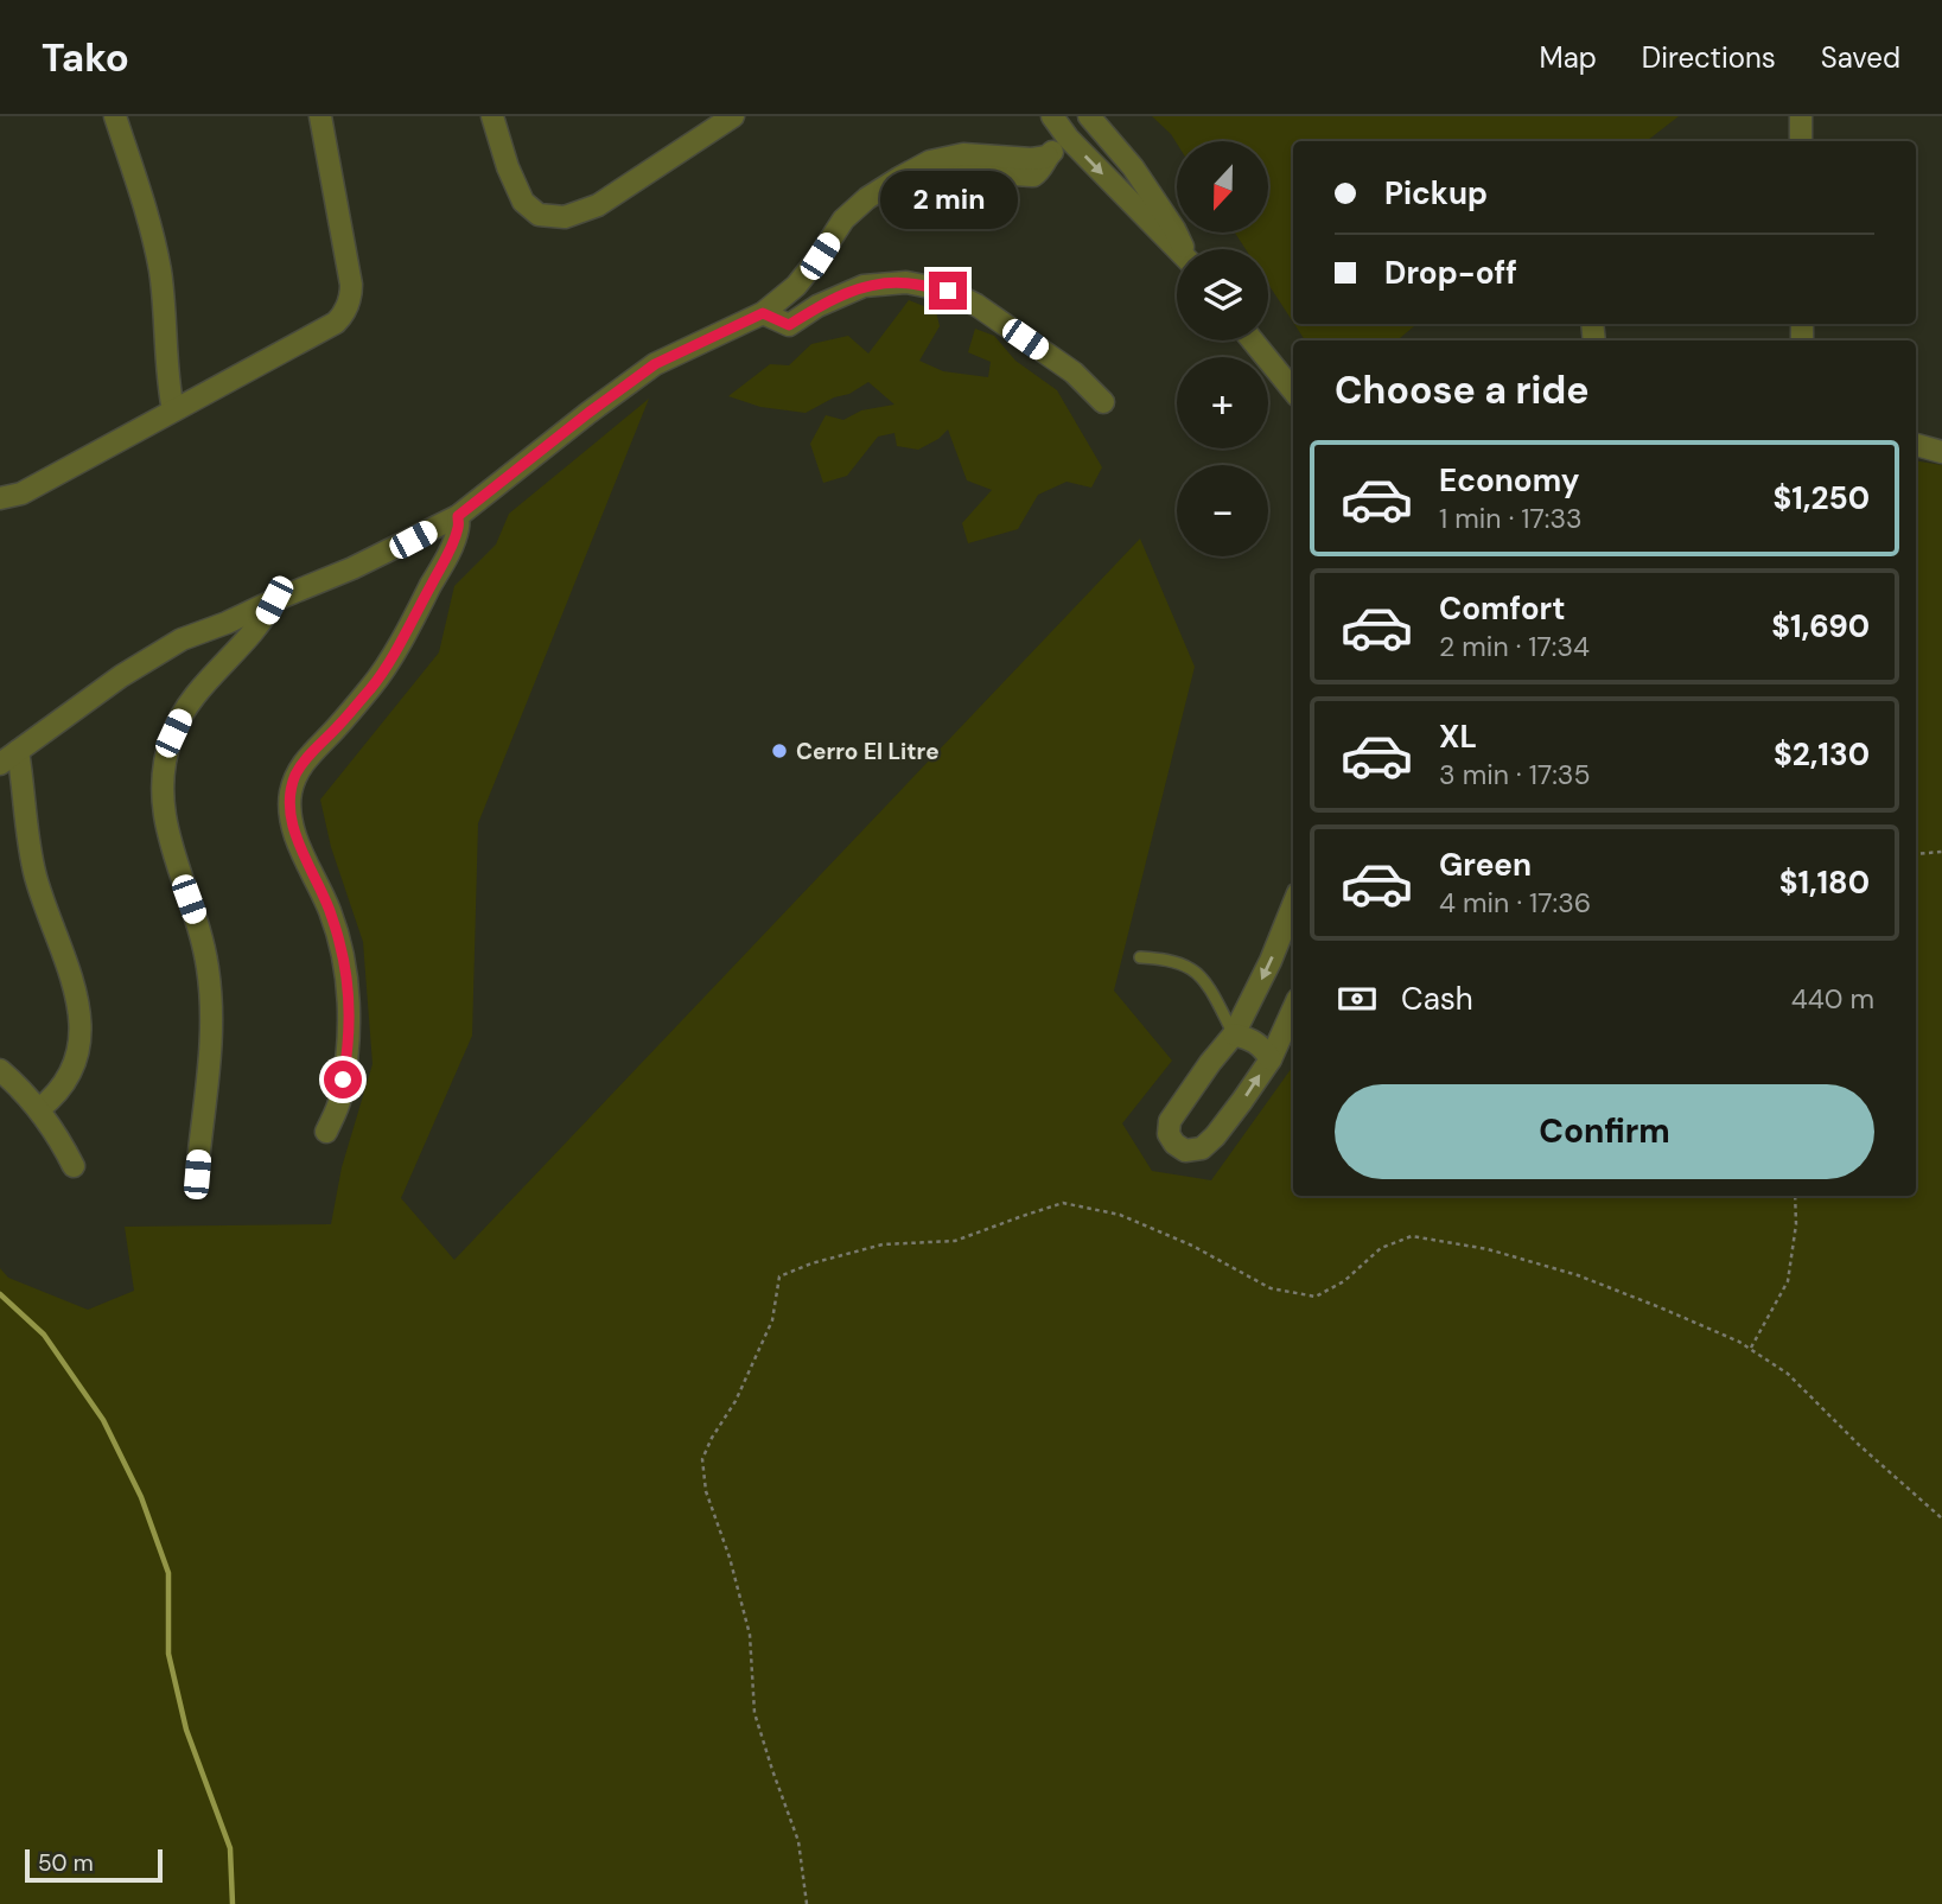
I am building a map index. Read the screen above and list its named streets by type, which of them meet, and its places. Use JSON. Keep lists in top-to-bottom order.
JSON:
{
  "places": ["Cerro El Litre"],
  "scale_bar": "50 m",
  "north": "bottom",
  "page": {
    "header": "Tako",
    "nav": ["Map", "Directions", "Saved"],
    "map_buttons": ["+", "−"],
    "banner": ["Pickup", "Drop-off"],
    "bubble": "2 min",
    "heading": "Choose a ride",
    "list": [
      {
        "name": "Economy",
        "note": "1 min · 17:33",
        "value": "$1,250"
      },
      {
        "name": "Comfort",
        "note": "2 min · 17:34",
        "value": "$1,690"
      },
      {
        "name": "XL",
        "note": "3 min · 17:35",
        "value": "$2,130"
      },
      {
        "name": "Green",
        "note": "4 min · 17:36",
        "value": "$1,180"
      }
    ],
    "pay": ["Cash", "440 m"],
    "buttons": "Confirm",
    "scale": "50 m"
  }
}
